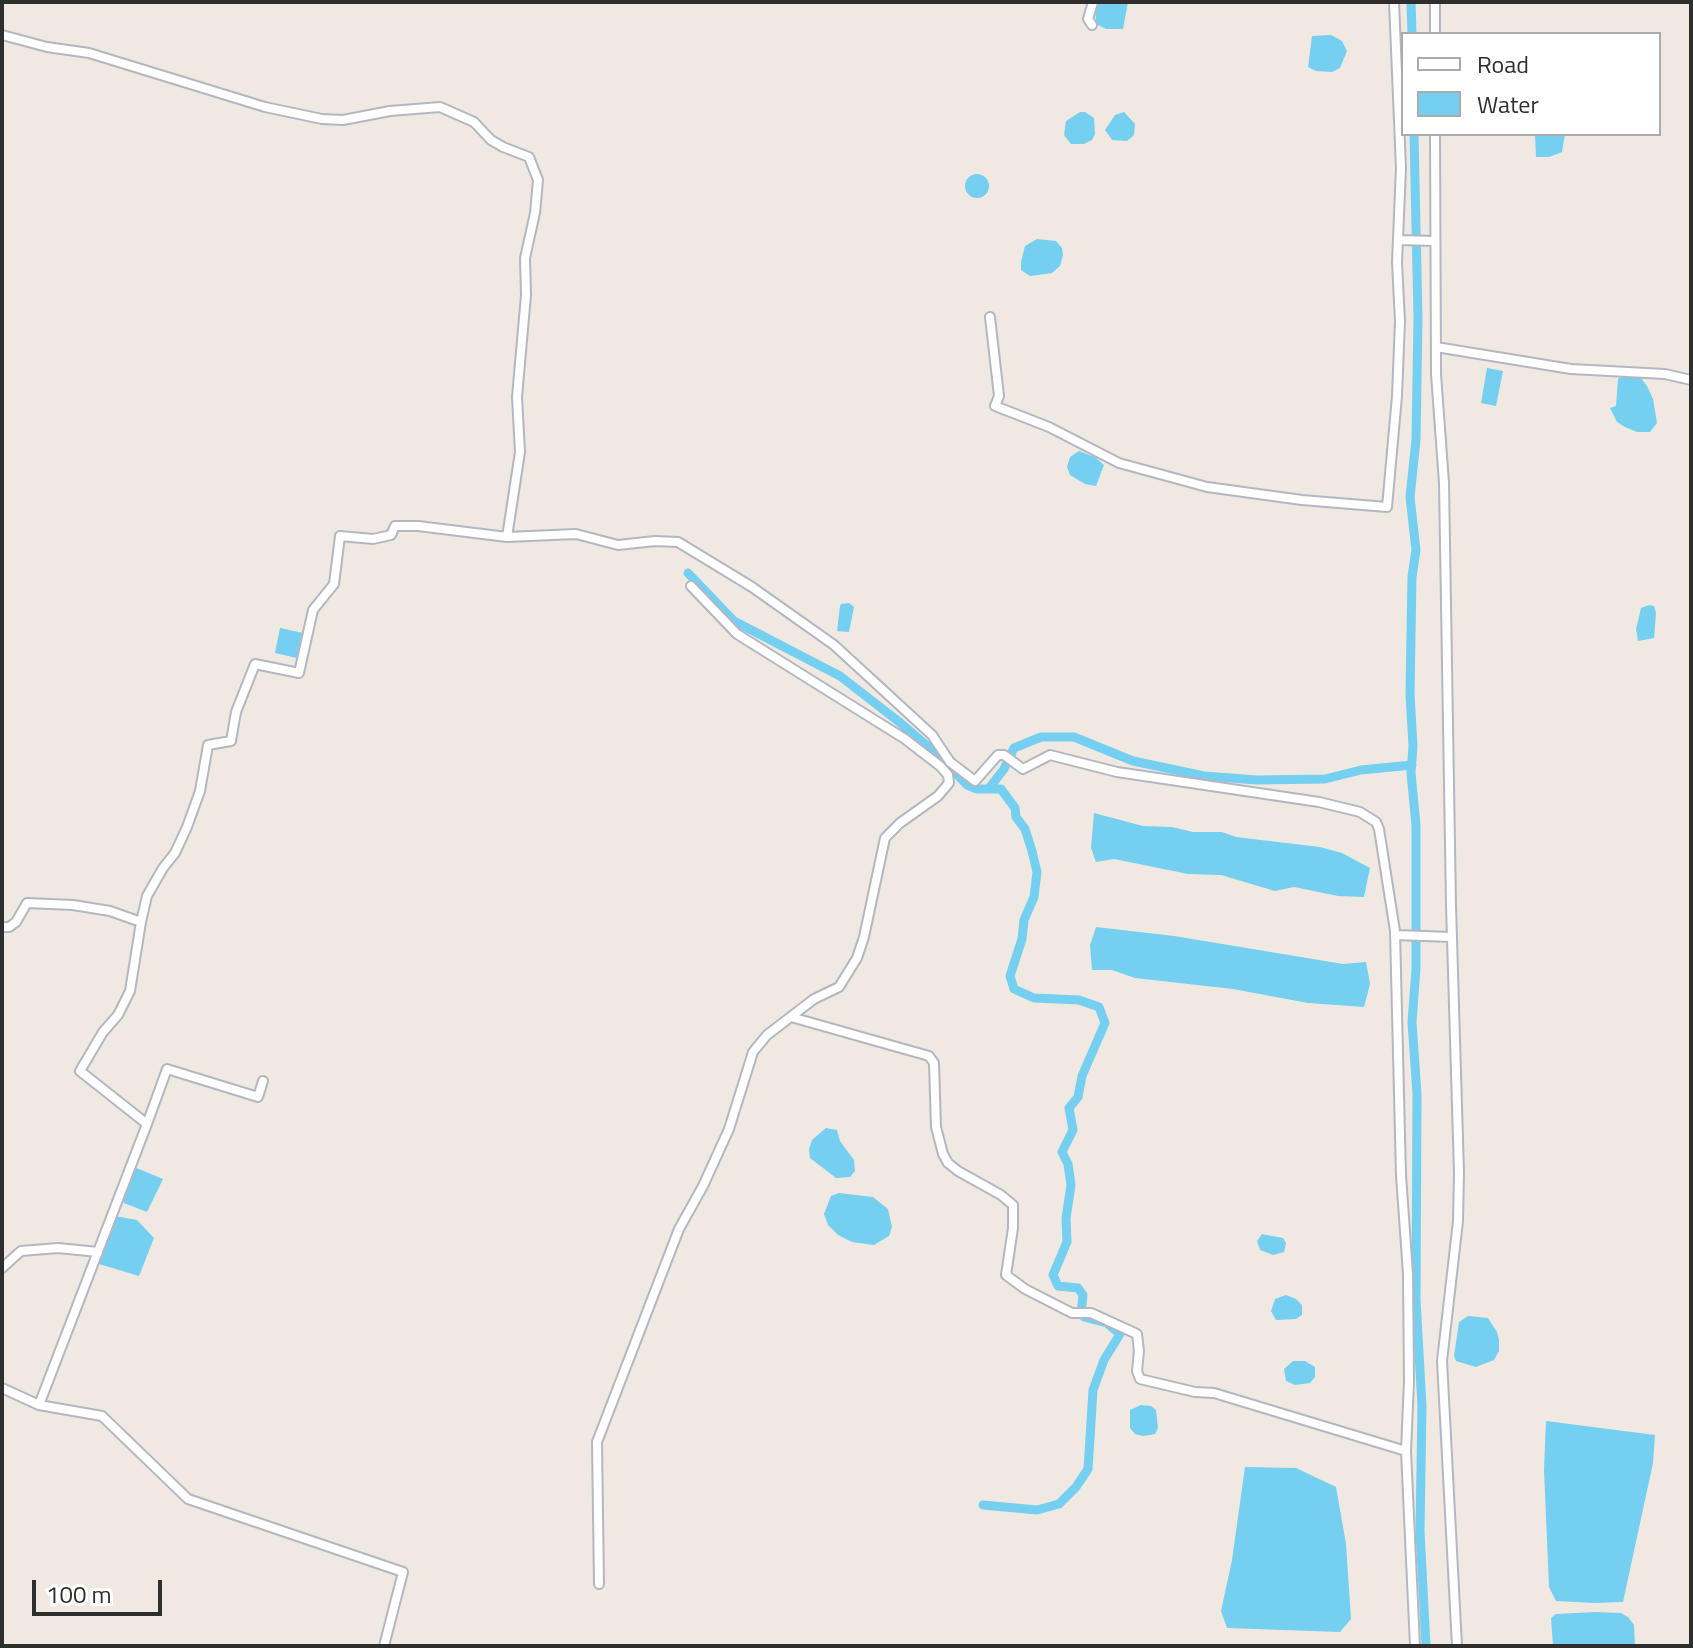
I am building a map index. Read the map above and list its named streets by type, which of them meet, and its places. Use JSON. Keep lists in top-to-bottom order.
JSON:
{
  "legend": ["Road", "Water"],
  "scale_bar": "100 m"
}
